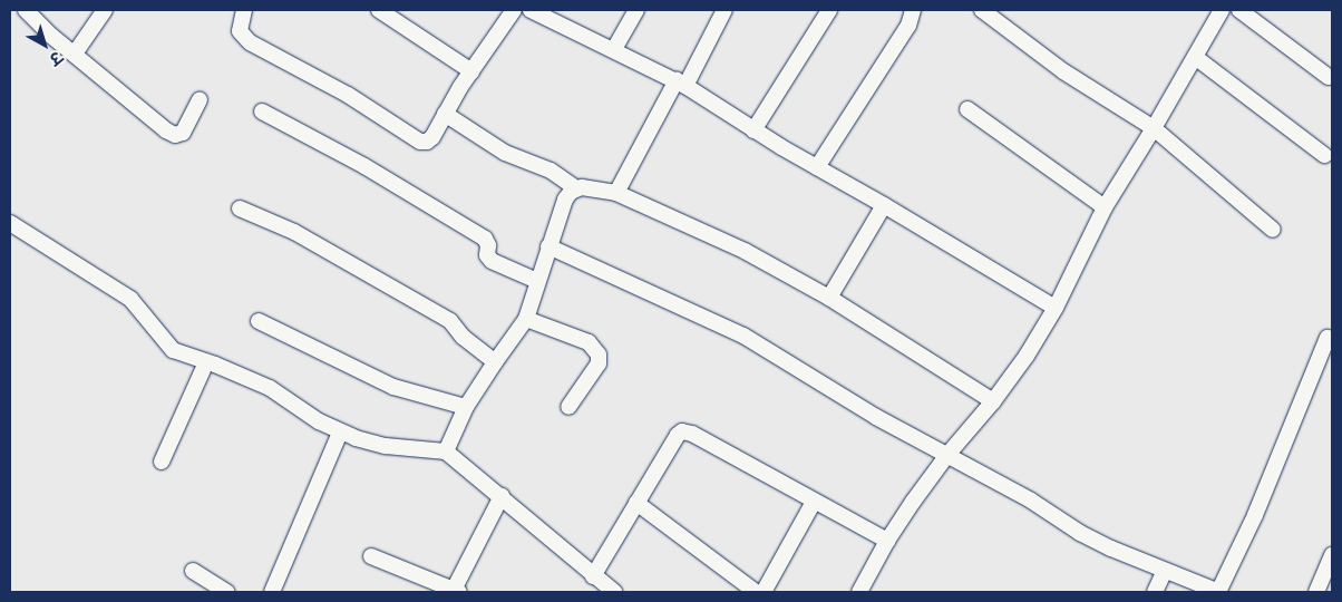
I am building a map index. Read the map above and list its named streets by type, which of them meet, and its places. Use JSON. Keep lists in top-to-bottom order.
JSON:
{
  "north": "bottom right"
}
